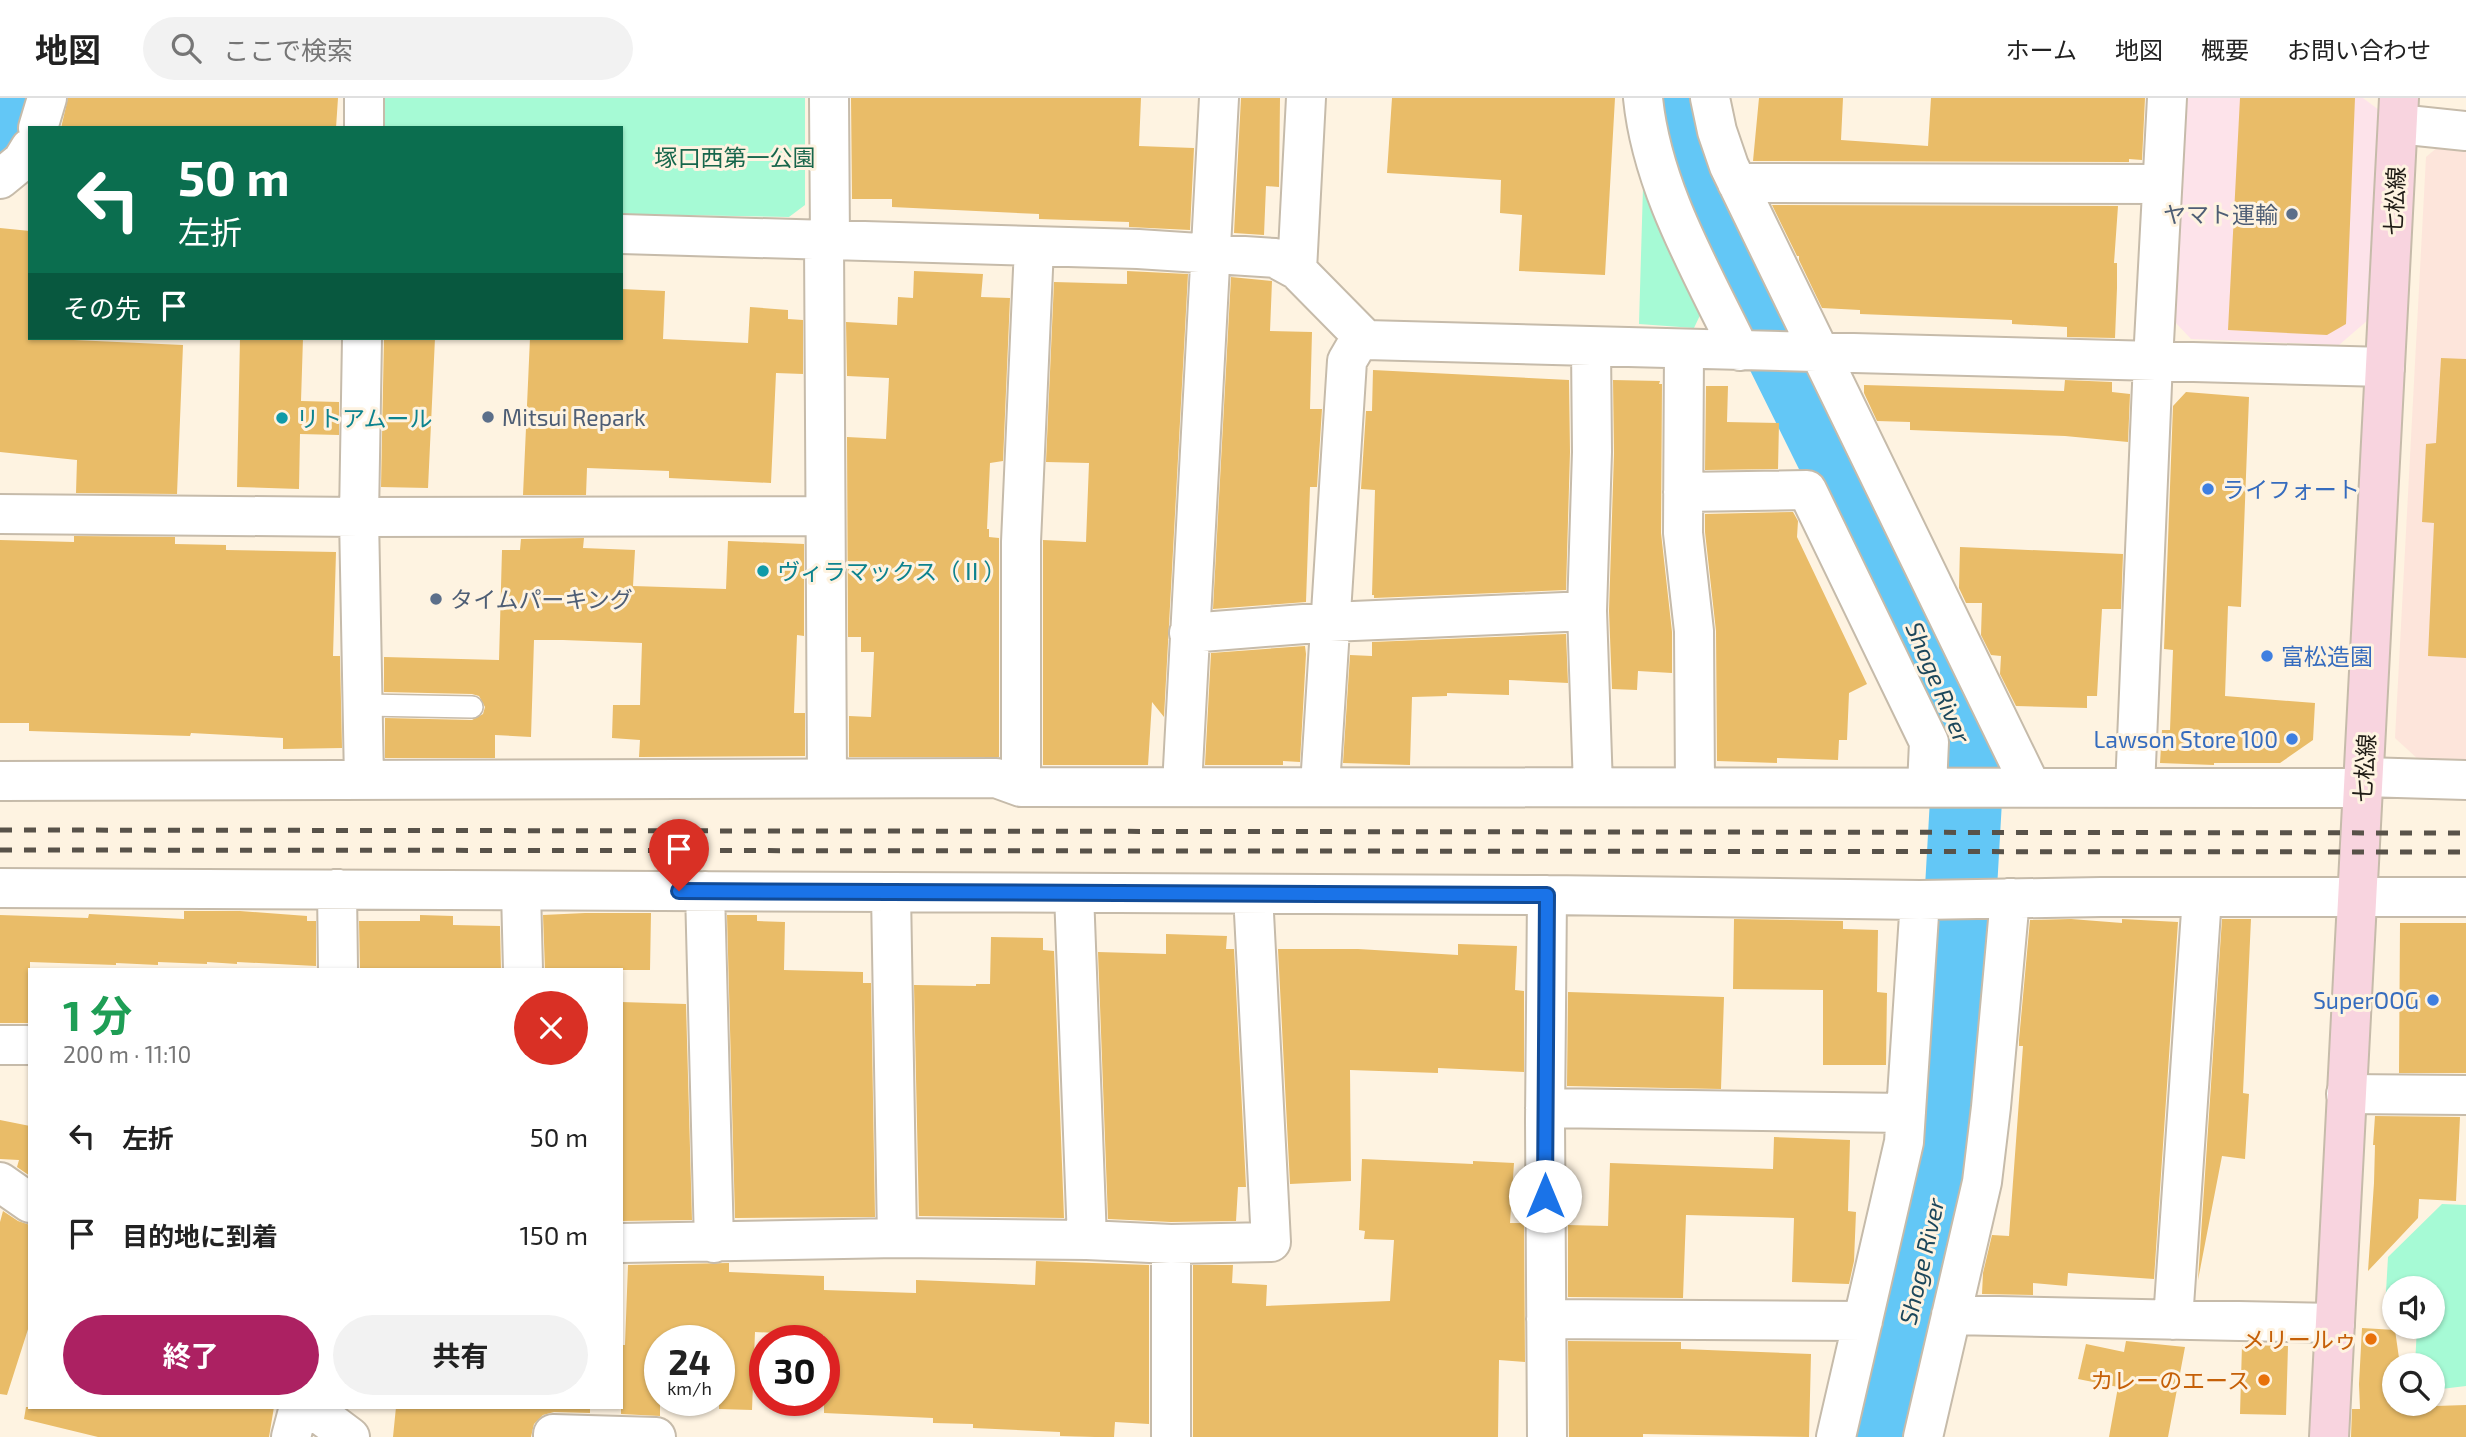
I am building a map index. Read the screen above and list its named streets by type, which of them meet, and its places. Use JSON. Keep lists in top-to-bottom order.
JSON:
{
  "streets": {
    "street": ["七松線"]
  },
  "water": ["Shoge River"],
  "parks": ["塚口西第一公園"],
  "places": [
    "ヤマト運輸",
    "Mitsui Repark",
    "リトアムール",
    "ライフォート",
    "ヴィラマックス（Ⅱ）",
    "タイムパーキング",
    "富松造園",
    "Lawson Store 100",
    "SuperOOG",
    "メリールゥ",
    "カレーのエース"
  ],
  "page": {
    "header": "地図",
    "search": "ここで検索",
    "nav": [
      "ホーム",
      "地図",
      "概要",
      "お問い合わせ"
    ],
    "turn": ["50 m", "左折"],
    "then": "その先",
    "heading": ["1 分", "200 m · 11:10"],
    "list": [
      {
        "name": "左折",
        "value": "50 m"
      },
      {
        "name": "目的地に到着",
        "value": "150 m"
      }
    ],
    "buttons": ["終了", "共有"],
    "speed": "24 km/h",
    "limit": "30"
  }
}
